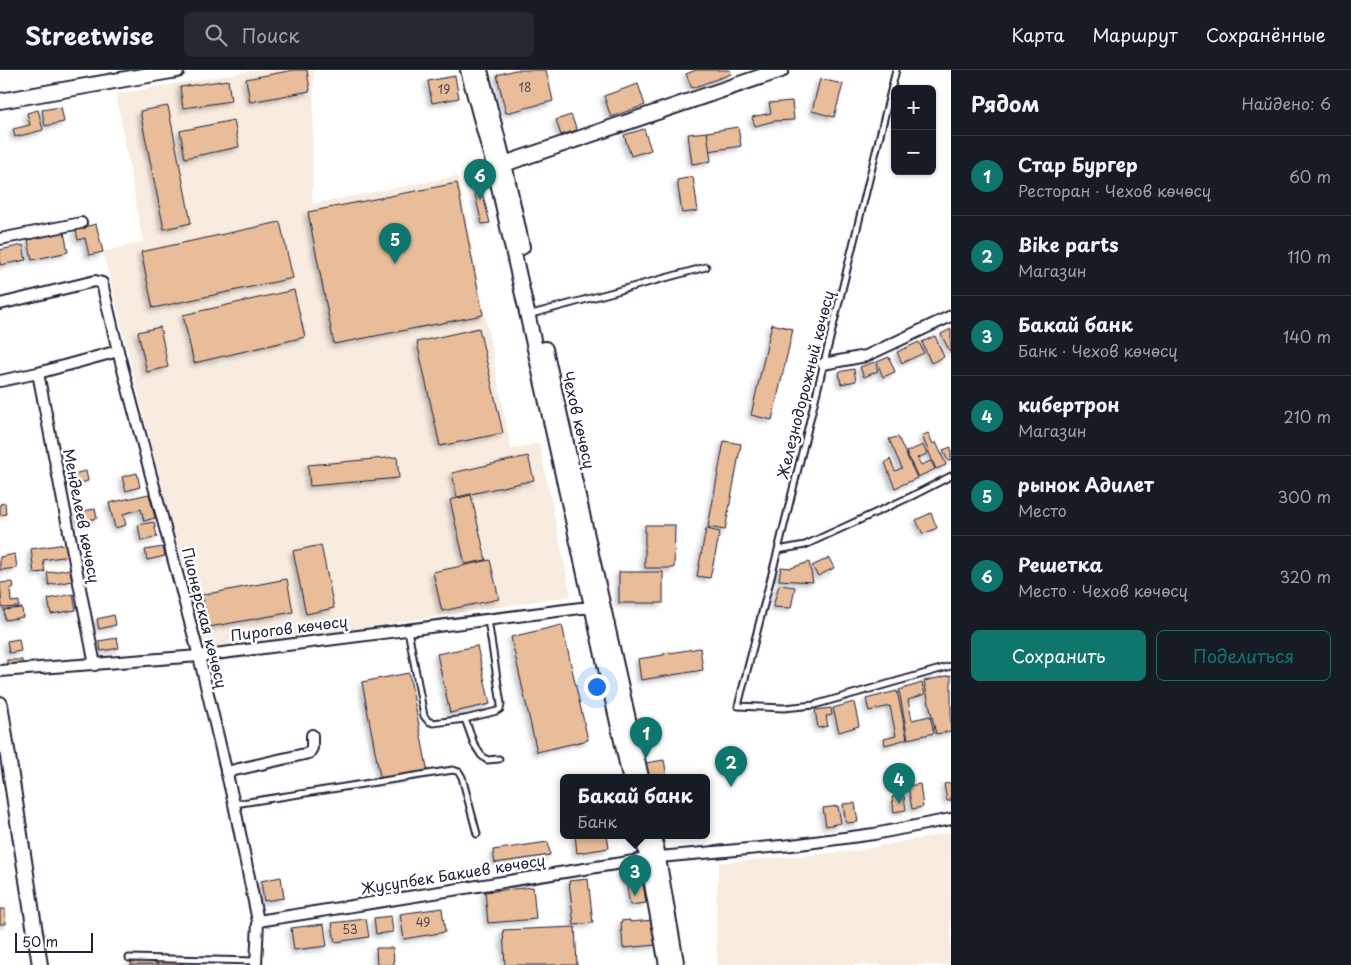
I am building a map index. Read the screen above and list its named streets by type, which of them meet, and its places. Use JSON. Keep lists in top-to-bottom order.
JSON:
{
  "streets": {
    "street": [
      "Чехов көчөсү",
      "Менделеев көчөсү",
      "Пионерская көчөсү",
      "Пирогов көчөсү",
      "Жусупбек Бакиев көчөсү"
    ],
    "lane": ["Железнодорожный көчөсү"]
  },
  "crossings": [
    ["Чехов көчөсү", "Пирогов көчөсү"],
    ["Менделеев көчөсү", "Пирогов көчөсү"],
    ["Пионерская көчөсү", "Пирогов көчөсү"],
    ["Пионерская көчөсү", "Жусупбек Бакиев көчөсү"]
  ],
  "house_numbers": [
    "18",
    "19",
    "49",
    "53"
  ],
  "scale_bar": "50 m",
  "page": {
    "header": "Streetwise",
    "search": "Поиск",
    "nav": ["Карта", "Маршрут", "Сохранённые"],
    "heading": ["Рядом", "Найдено: 6"],
    "map_buttons": ["+", "−"],
    "list": [
      {
        "mark": "1",
        "name": "Стар Бургер",
        "note": "Ресторан · Чехов көчөсү",
        "value": "60 m"
      },
      {
        "mark": "2",
        "name": "Bike parts",
        "note": "Магазин",
        "value": "110 m"
      },
      {
        "mark": "3",
        "name": "Бакай банк",
        "note": "Банк · Чехов көчөсү",
        "value": "140 m"
      },
      {
        "mark": "4",
        "name": "кибертрон",
        "note": "Магазин",
        "value": "210 m"
      },
      {
        "mark": "5",
        "name": "рынок Адилет",
        "note": "Место",
        "value": "300 m"
      },
      {
        "mark": "6",
        "name": "Решетка",
        "note": "Место · Чехов көчөсү",
        "value": "320 m"
      }
    ],
    "pins": [
      "6",
      "5",
      "1",
      "2",
      "4",
      "3"
    ],
    "buttons": ["Сохранить", "Поделиться"],
    "popup": ["Бакай банк", "Банк"],
    "scale": "50 m"
  }
}
